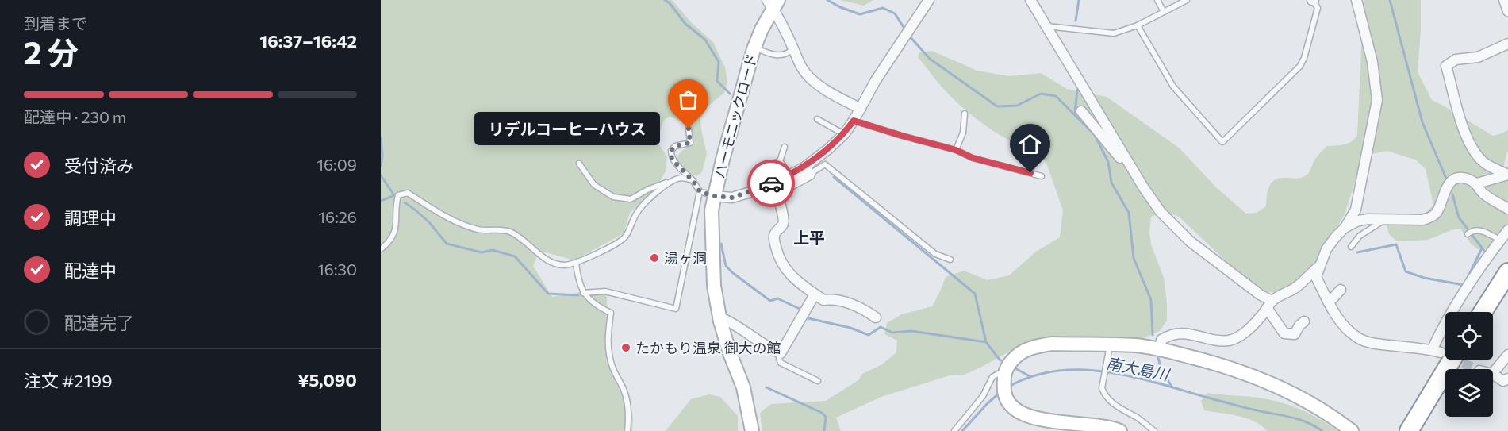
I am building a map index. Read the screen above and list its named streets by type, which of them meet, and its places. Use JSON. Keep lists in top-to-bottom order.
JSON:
{
  "streets": {
    "street": ["ハーモニックロード"]
  },
  "districts": ["上平"],
  "water": ["南大島川"],
  "places": ["リデルコーヒーハウス", "湯ヶ洞", "たかもり温泉 御大の館"],
  "page": {
    "heading": ["2 分", "到着まで", "16:37–16:42"],
    "panel": ["注文 #2199", "¥5,090"],
    "bar": "配達中 · 230 m",
    "bubble": "リデルコーヒーハウス",
    "list": [
      ["受付済み", "16:09"],
      ["調理中", "16:26"],
      ["配達中", "16:30"],
      "配達完了"
    ]
  }
}
